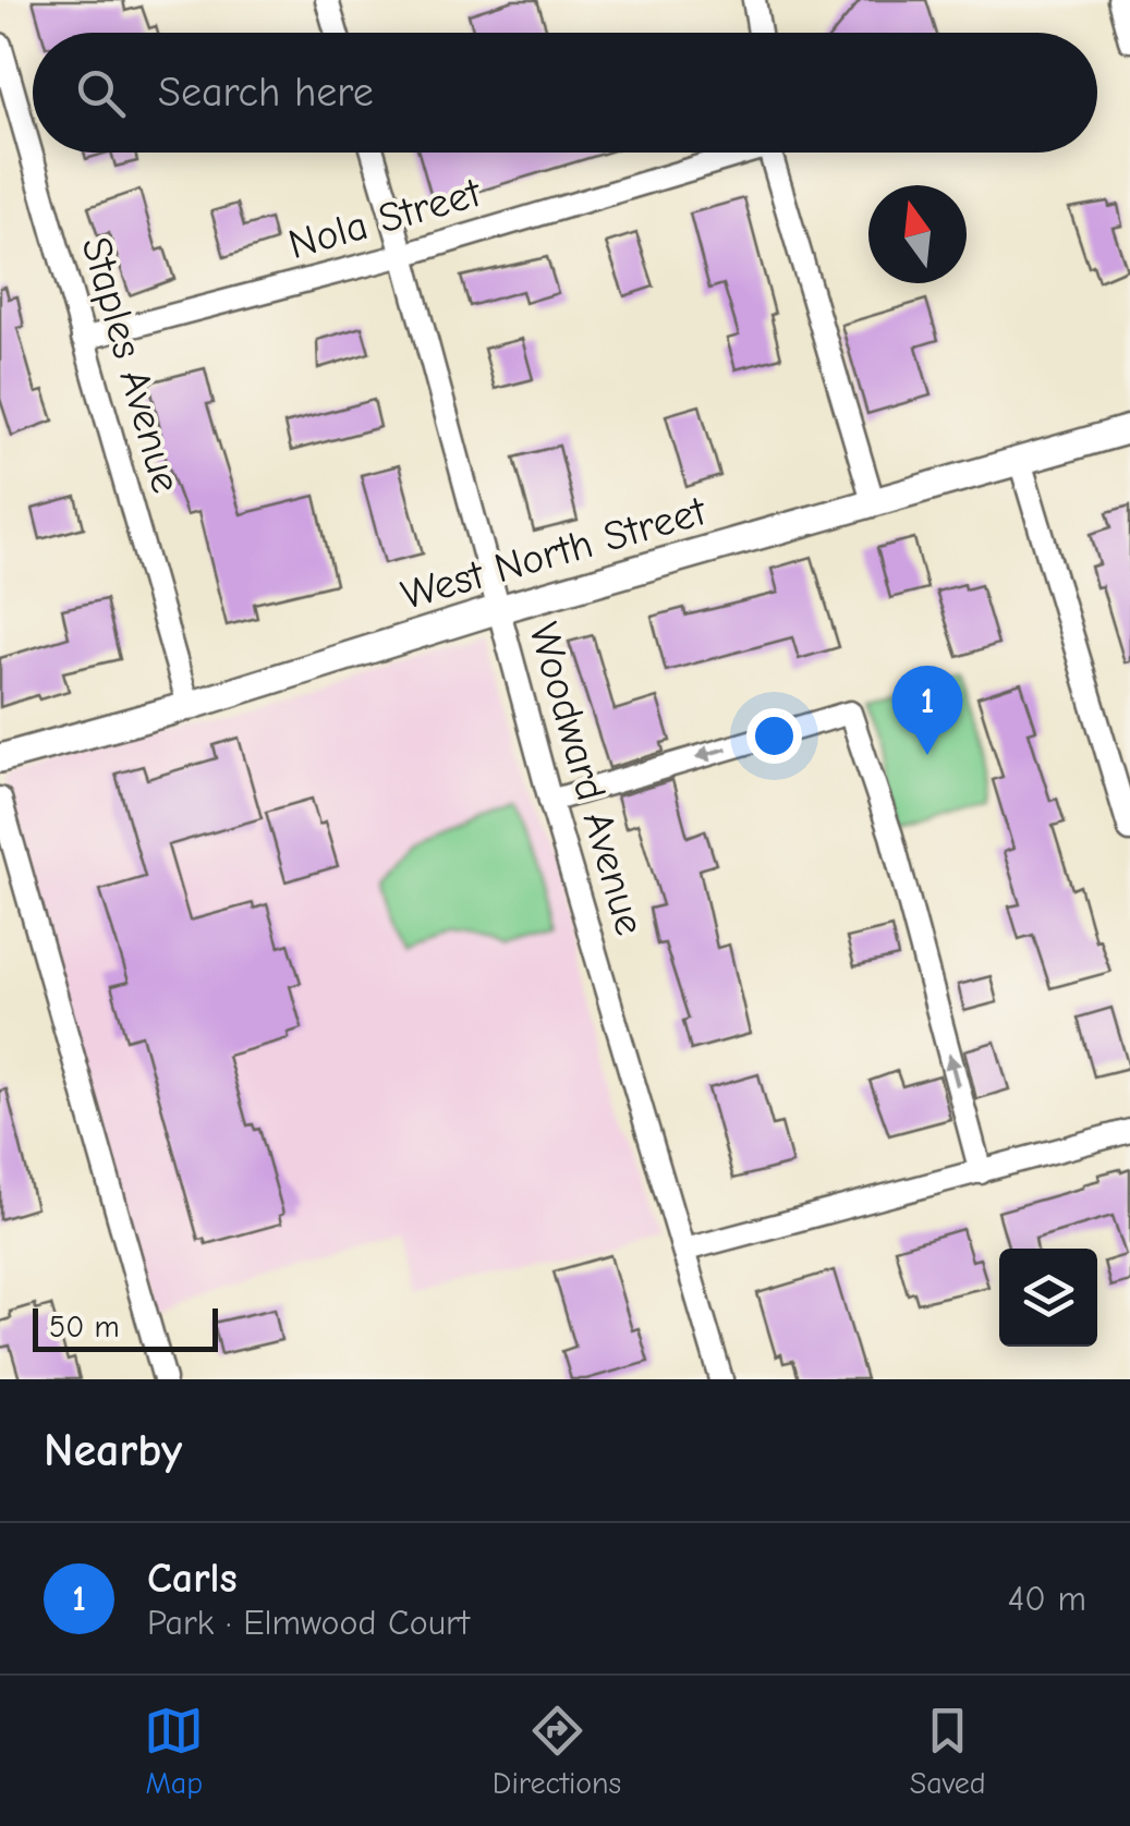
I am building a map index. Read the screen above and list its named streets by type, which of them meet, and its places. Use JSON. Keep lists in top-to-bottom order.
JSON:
{
  "streets": {
    "street": [
      "Nola Street",
      "Staples Avenue",
      "West North Street",
      "Woodward Avenue"
    ]
  },
  "crossings": [
    ["Nola Street", "Staples Avenue"],
    ["Nola Street", "Woodward Avenue"],
    ["Staples Avenue", "West North Street"],
    ["West North Street", "Woodward Avenue"]
  ],
  "scale_bar": "50 m",
  "north": "top",
  "page": {
    "search": "Search here",
    "pins": "1",
    "scale": "50 m",
    "heading": "Nearby",
    "list": [
      {
        "mark": "1",
        "name": "Carls",
        "note": "Park · Elmwood Court",
        "value": "40 m"
      }
    ],
    "nav": ["Map", "Directions", "Saved"]
  }
}
